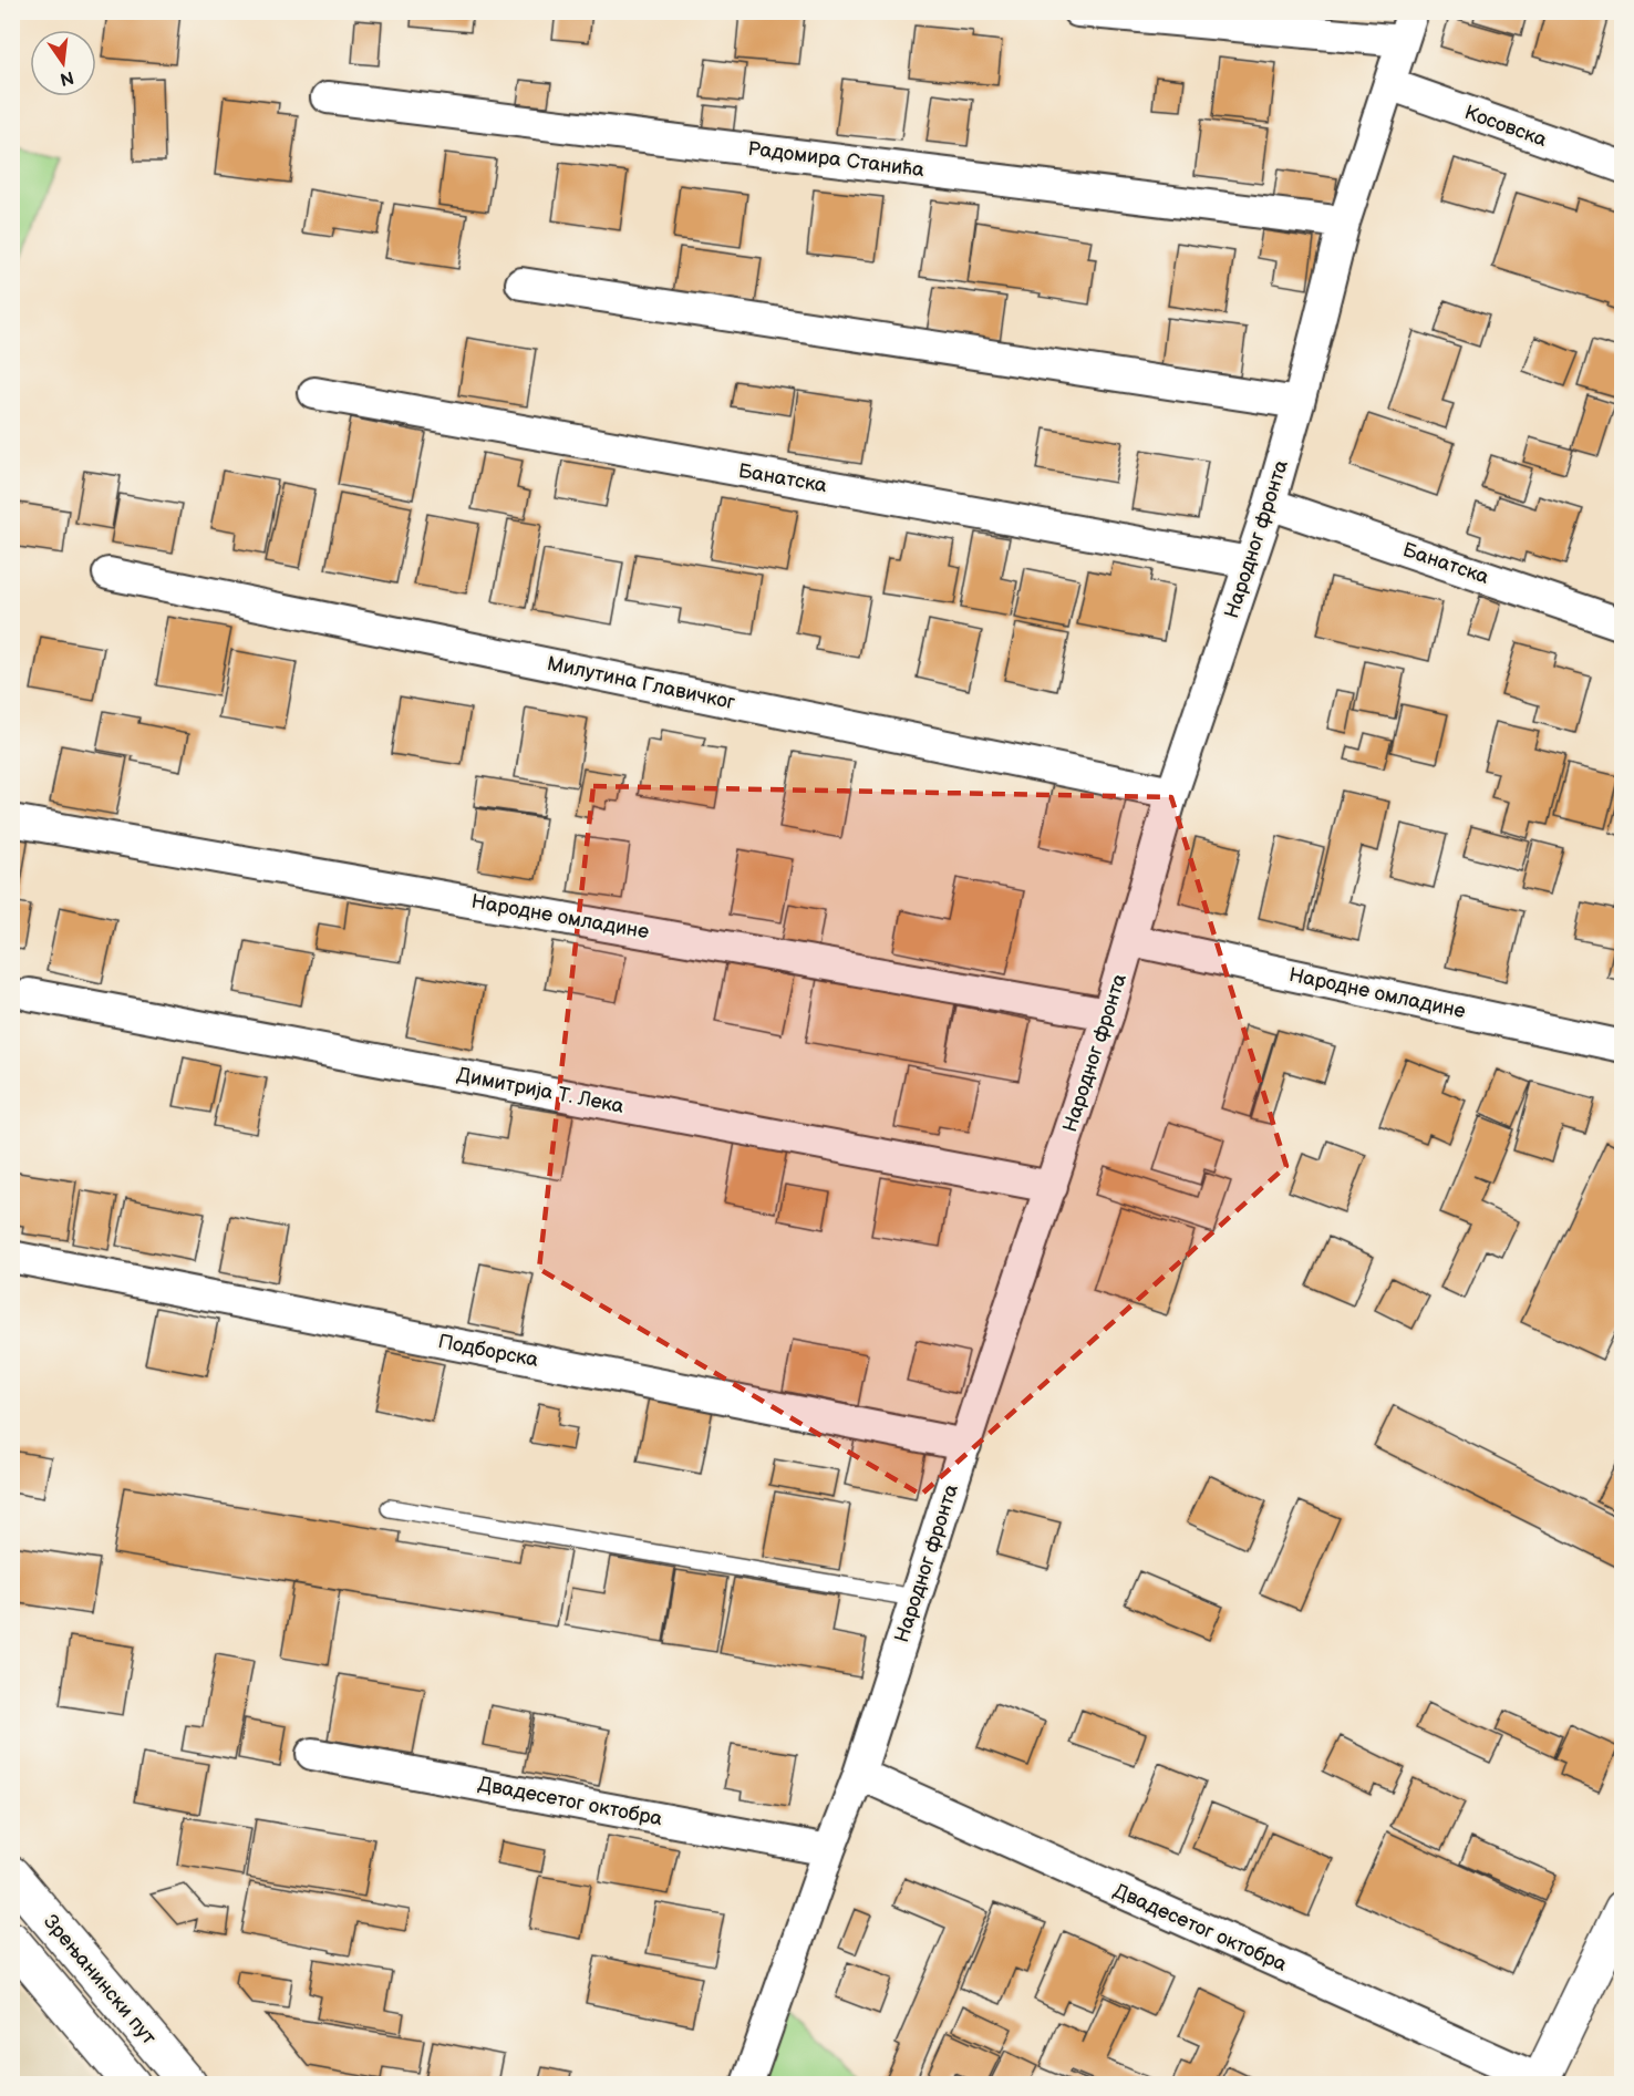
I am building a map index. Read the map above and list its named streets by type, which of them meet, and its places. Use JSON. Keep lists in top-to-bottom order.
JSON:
{
  "streets": {
    "main road": ["Зрењанински пут"],
    "street": [
      "Косовска",
      "Радомира Станића",
      "Банатска",
      "Народног фронта",
      "Милутина Главичког",
      "Народне омладине",
      "Димитрија Т. Лека",
      "Подборска",
      "Двадесетог октобра"
    ]
  },
  "crossings": [
    ["Косовска", "Народног фронта"],
    ["Радомира Станића", "Народног фронта"],
    ["Банатска", "Народног фронта"],
    ["Народног фронта", "Милутина Главичког"],
    ["Народног фронта", "Народне омладине"],
    ["Народног фронта", "Димитрија Т. Лека"],
    ["Народног фронта", "Подборска"],
    ["Народног фронта", "Двадесетог октобра"]
  ],
  "north": "bottom"
}
